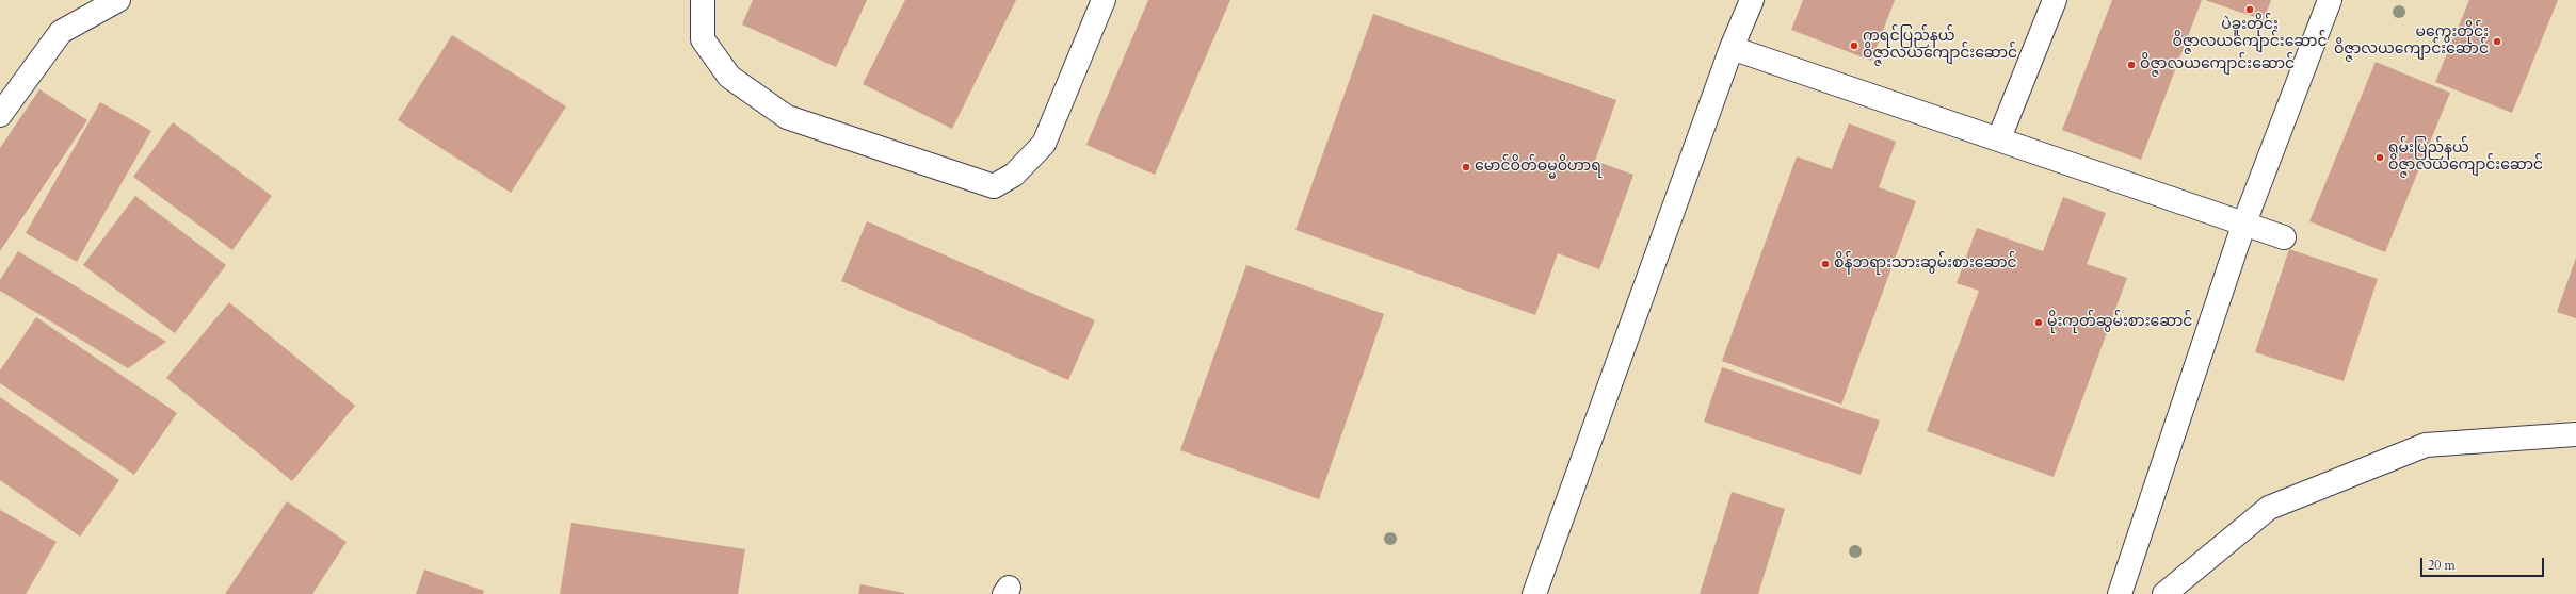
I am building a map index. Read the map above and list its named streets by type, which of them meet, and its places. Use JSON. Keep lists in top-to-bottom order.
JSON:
{
  "places": [
    "ပဲခူးတိုင်း ဝိဇ္ဇာလယကျောင်းဆောင်",
    "မကွေးတိုင်း ဝိဇ္ဇာလယကျောင်းဆောင်",
    "ကရင်ပြည်နယ် ဝိဇ္ဇာလယကျောင်းဆောင်",
    "ဝိဇ္ဇာလယကျောင်းဆောင်",
    "ရှမ်းပြည်နယ် ဝိဇ္ဇာလယကျောင်းဆောင်",
    "မောင်ဝိတ်ဓမ္မဝိဟာရ",
    "စိန်ဘရားသားဆွမ်းစားဆောင်",
    "မိုးကုတ်ဆွမ်းစားဆောင်"
  ],
  "scale_bar": "20 m"
}
